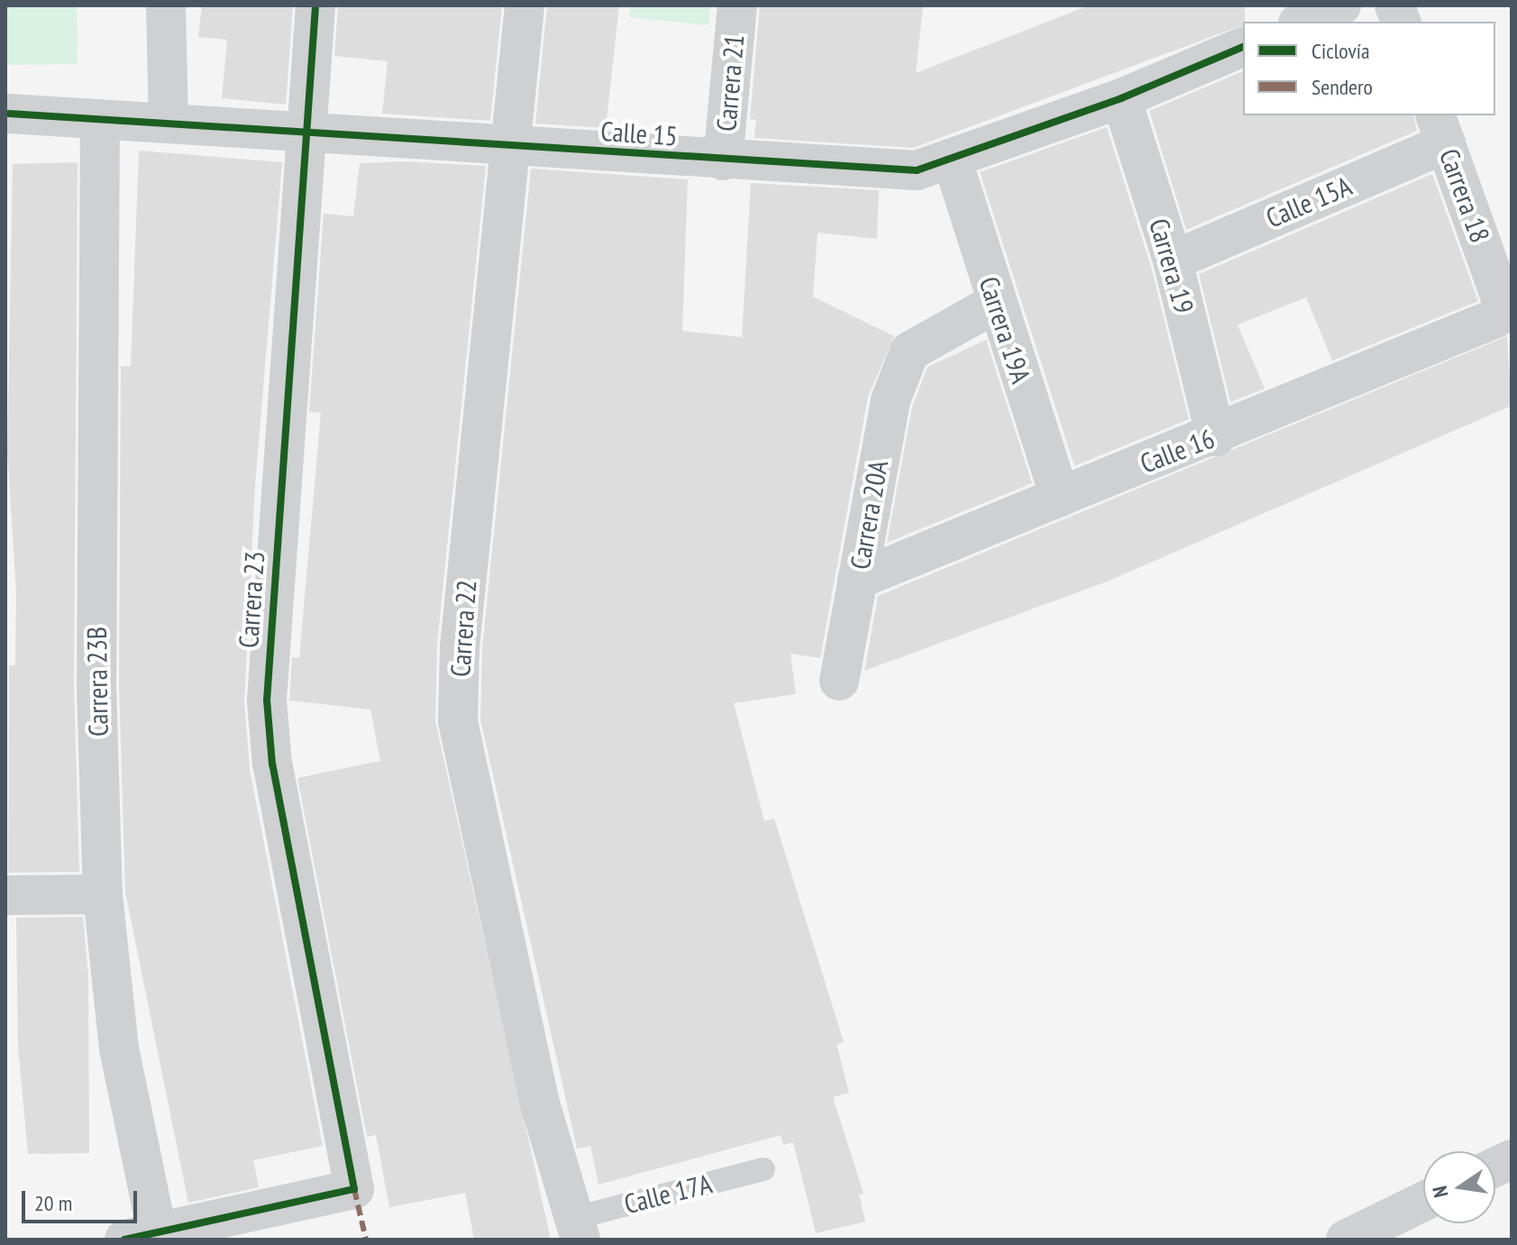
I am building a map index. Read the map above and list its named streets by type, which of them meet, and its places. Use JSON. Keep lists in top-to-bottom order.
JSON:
{
  "streets": {
    "street": [
      "Carrera 21",
      "Calle 15",
      "Carrera 18",
      "Calle 15A",
      "Carrera 19",
      "Carrera 19A",
      "Calle 16",
      "Carrera 20A",
      "Carrera 23",
      "Carrera 22",
      "Carrera 23B"
    ],
    "lane": ["Calle 17A"]
  },
  "crossings": [
    ["Carrera 21", "Calle 15"],
    ["Calle 15", "Carrera 19"],
    ["Calle 15", "Carrera 19A"],
    ["Calle 15", "Carrera 23"],
    ["Calle 15", "Carrera 22"],
    ["Calle 15", "Carrera 23B"],
    ["Carrera 18", "Calle 15A"],
    ["Carrera 18", "Calle 16"],
    ["Calle 15A", "Carrera 19"],
    ["Carrera 19", "Calle 16"],
    ["Carrera 19A", "Calle 16"],
    ["Carrera 19A", "Carrera 20A"],
    ["Calle 16", "Carrera 20A"],
    ["Carrera 23", "Carrera 23B"],
    ["Carrera 22", "Calle 17A"]
  ],
  "legend": ["Ciclovía", "Sendero"],
  "scale_bar": "20 m",
  "north": "left"
}
